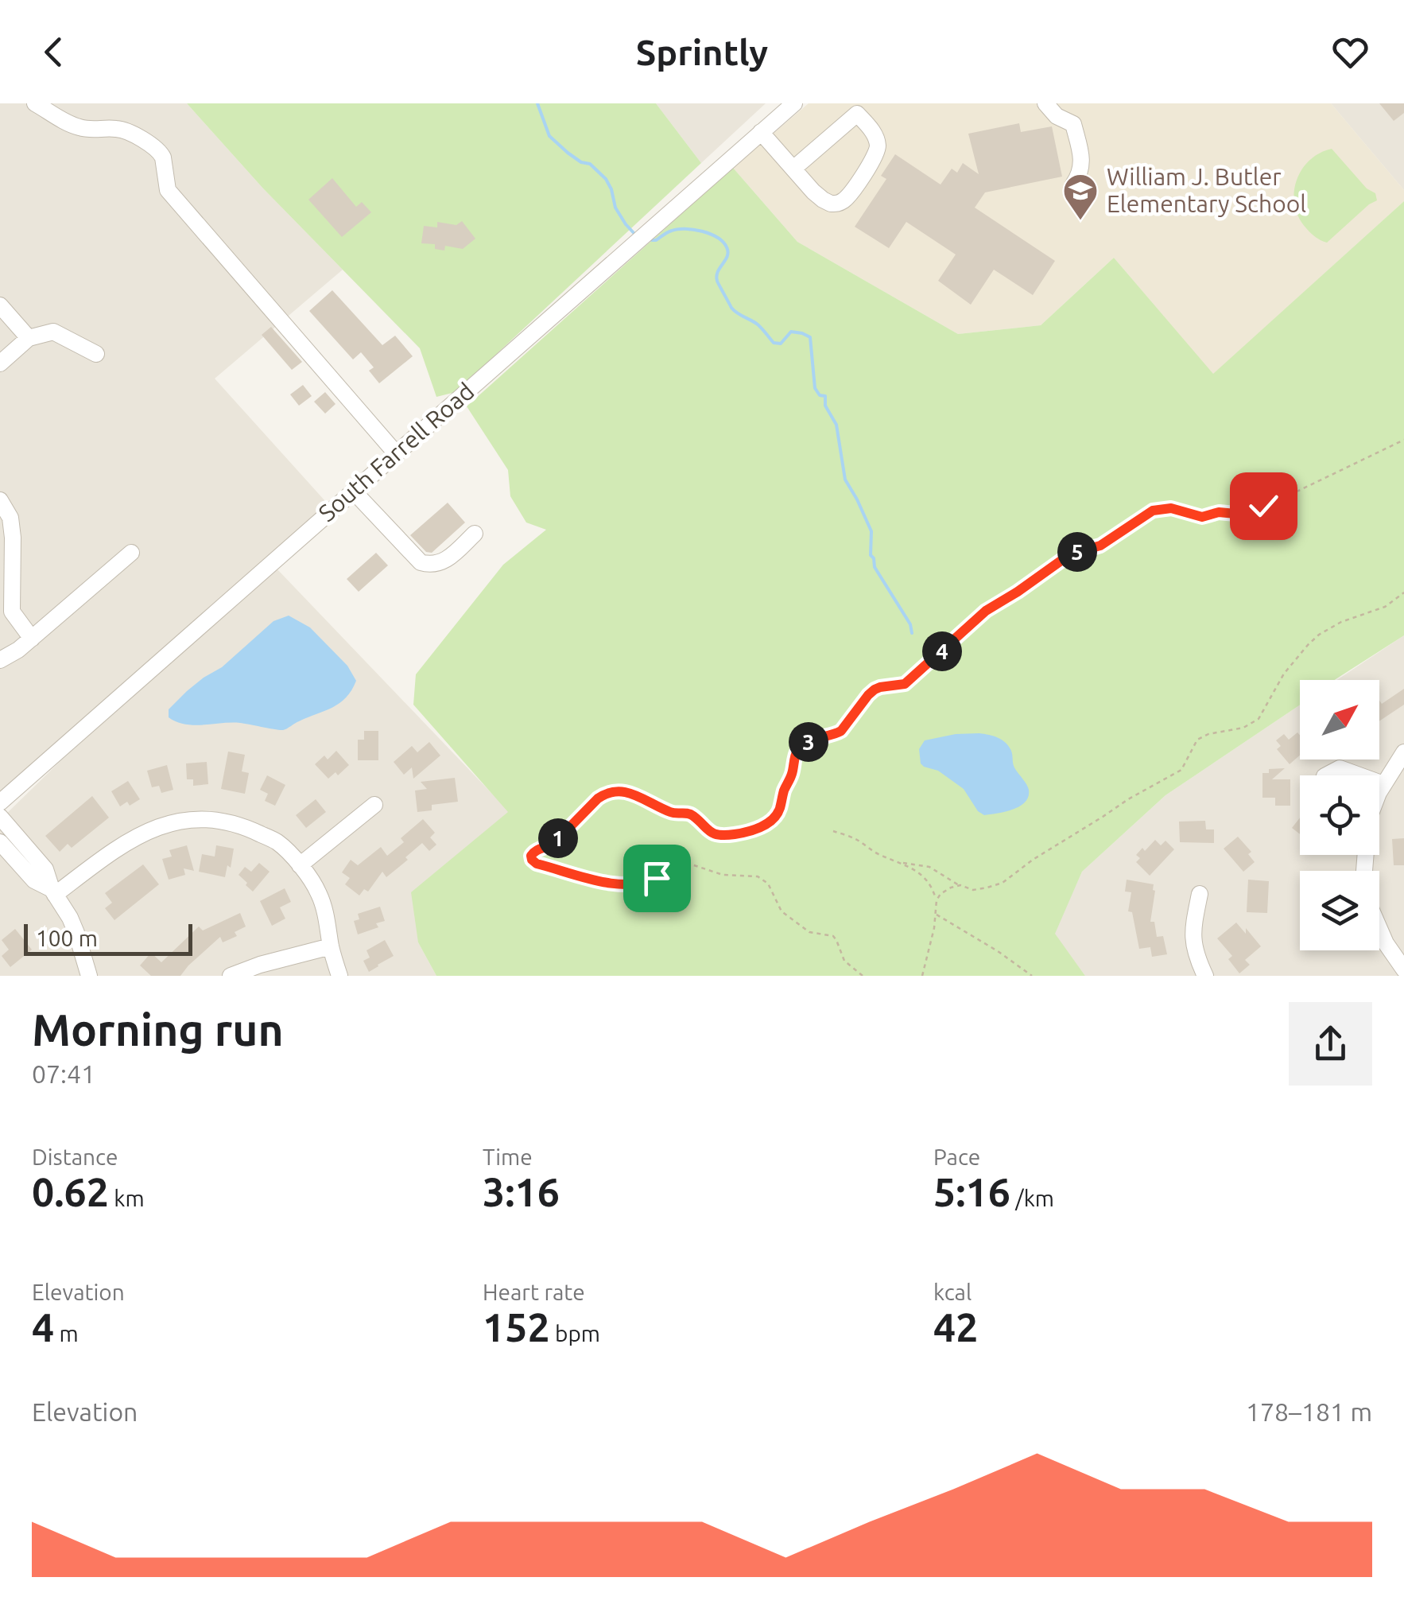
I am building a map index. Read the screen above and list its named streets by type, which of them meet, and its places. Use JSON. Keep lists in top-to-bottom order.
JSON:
{
  "streets": {
    "street": ["South Farrell Road"]
  },
  "places": {
    "school or university": ["William J. Butler Elementary School"]
  },
  "scale_bar": "100 m",
  "north": "top right",
  "page": {
    "header": "Sprintly",
    "pins": [
      "5",
      "4",
      "3",
      "1"
    ],
    "scale": "100 m",
    "heading": ["Morning run", "07:41"],
    "stats": [
      ["Distance", "0.62 km"],
      ["Time", "3:16"],
      ["Pace", "5:16 /km"],
      ["Elevation", "4 m"],
      ["Heart rate", "152 bpm"],
      ["kcal", "42"]
    ],
    "chart": ["Elevation", "178–181 m"]
  }
}
